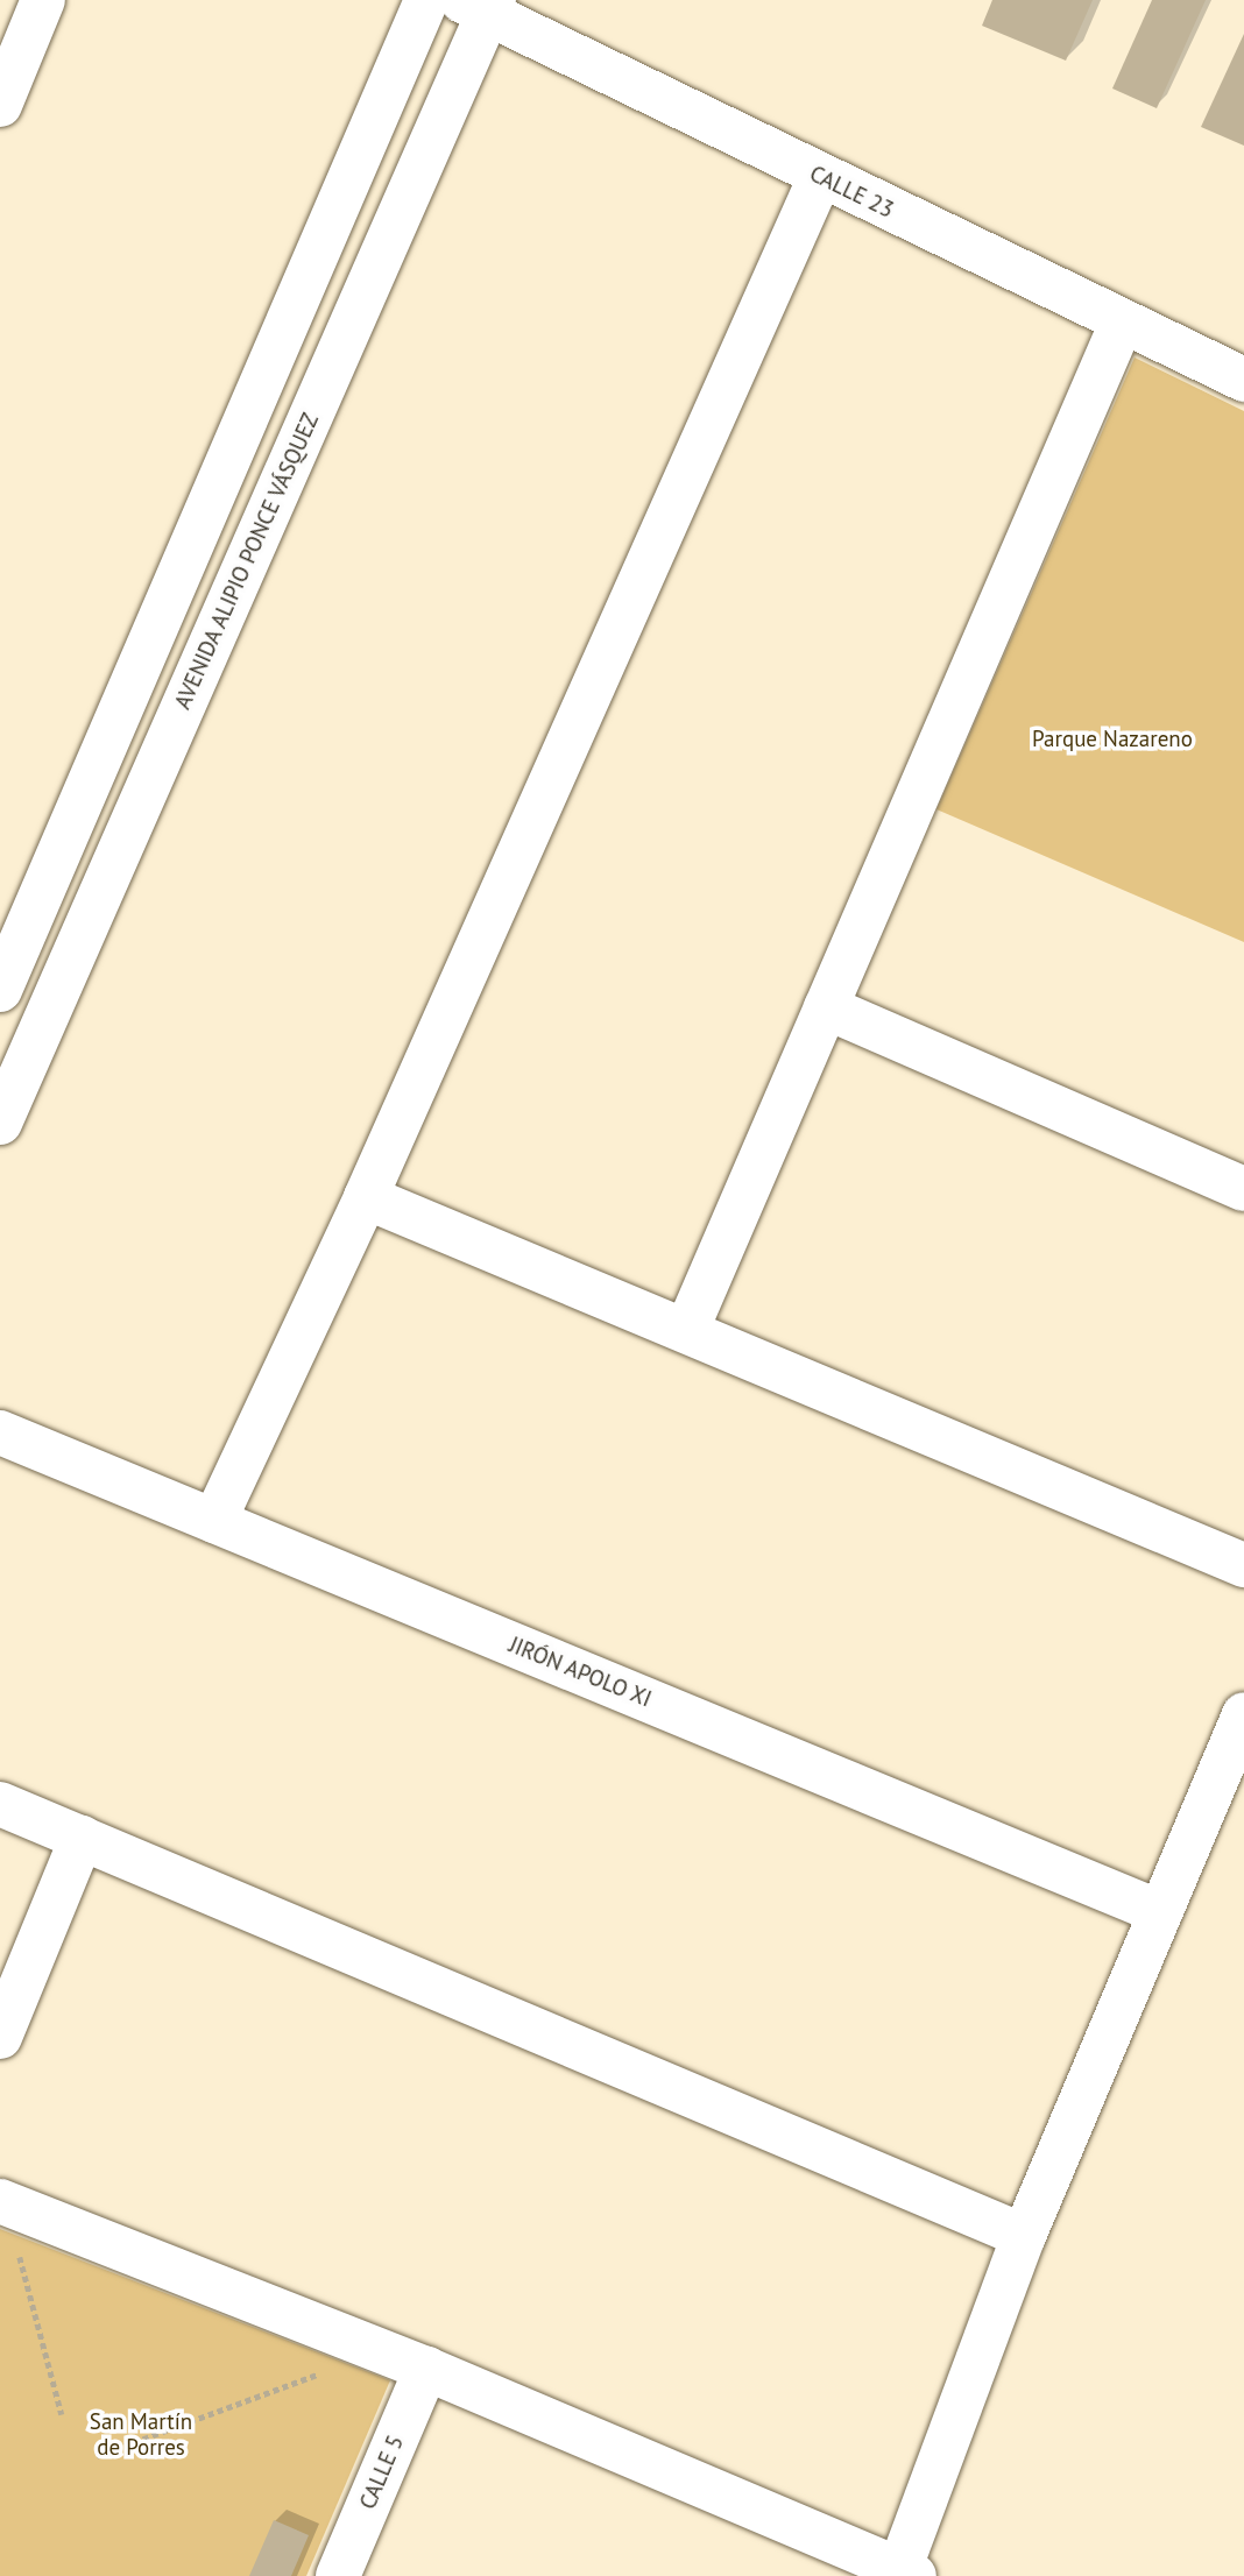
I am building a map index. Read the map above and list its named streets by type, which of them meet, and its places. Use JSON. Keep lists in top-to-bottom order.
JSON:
{
  "streets": {
    "street": [
      "CALLE 23",
      "AVENIDA ALIPIO PONCE VÁSQUEZ",
      "JIRÓN APOLO XI",
      "CALLE 5"
    ]
  },
  "crossings": [
    ["CALLE 23", "AVENIDA ALIPIO PONCE VÁSQUEZ"]
  ],
  "parks": ["Parque Nazareno", "San Martín de Porres"]
}
